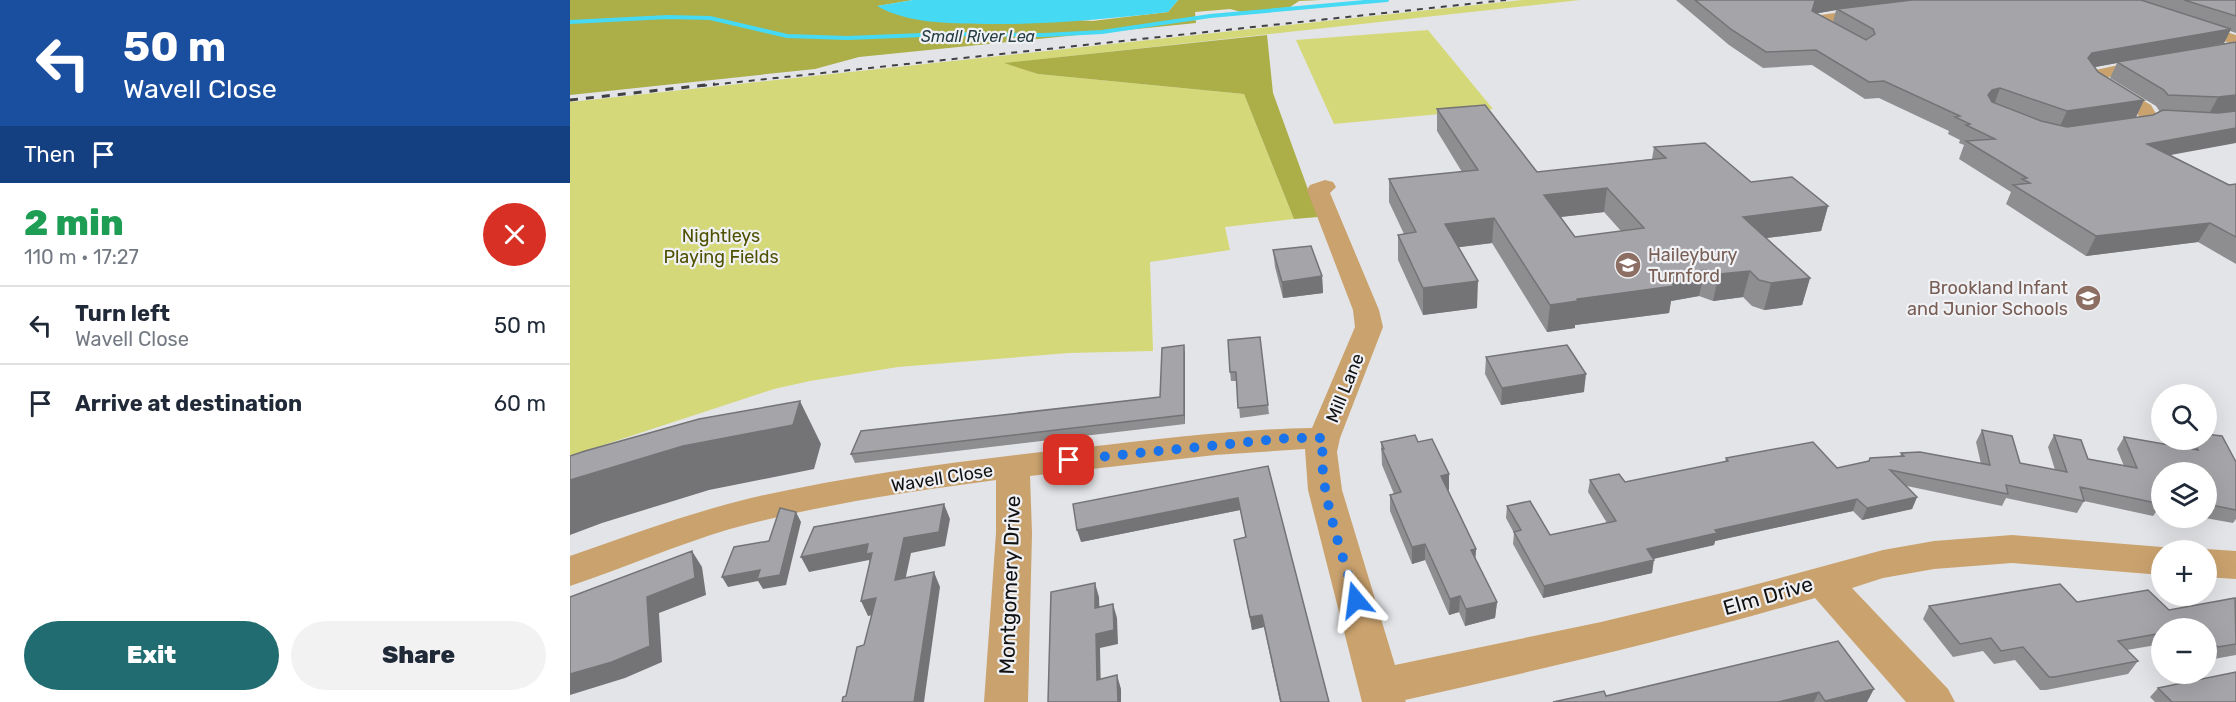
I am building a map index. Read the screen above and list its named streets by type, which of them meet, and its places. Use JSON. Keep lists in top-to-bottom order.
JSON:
{
  "streets": {
    "street": [
      "Mill Lane",
      "Wavell Close",
      "Montgomery Drive",
      "Elm Drive"
    ]
  },
  "crossings": [
    ["Mill Lane", "Wavell Close"],
    ["Mill Lane", "Elm Drive"],
    ["Wavell Close", "Montgomery Drive"]
  ],
  "water": ["Small River Lea"],
  "parks": ["Nightleys Playing Fields"],
  "places": {
    "school or university": ["Haileybury Turnford", "Brookland Infant and Junior Schools"]
  },
  "page": {
    "turn": ["50 m", "Wavell Close"],
    "then": "Then",
    "heading": ["2 min", "110 m · 17:27"],
    "list": [
      {
        "name": "Turn left",
        "note": "Wavell Close",
        "value": "50 m"
      },
      {
        "name": "Arrive at destination",
        "value": "60 m"
      }
    ],
    "map_buttons": ["+", "−"],
    "buttons": ["Exit", "Share"]
  }
}
